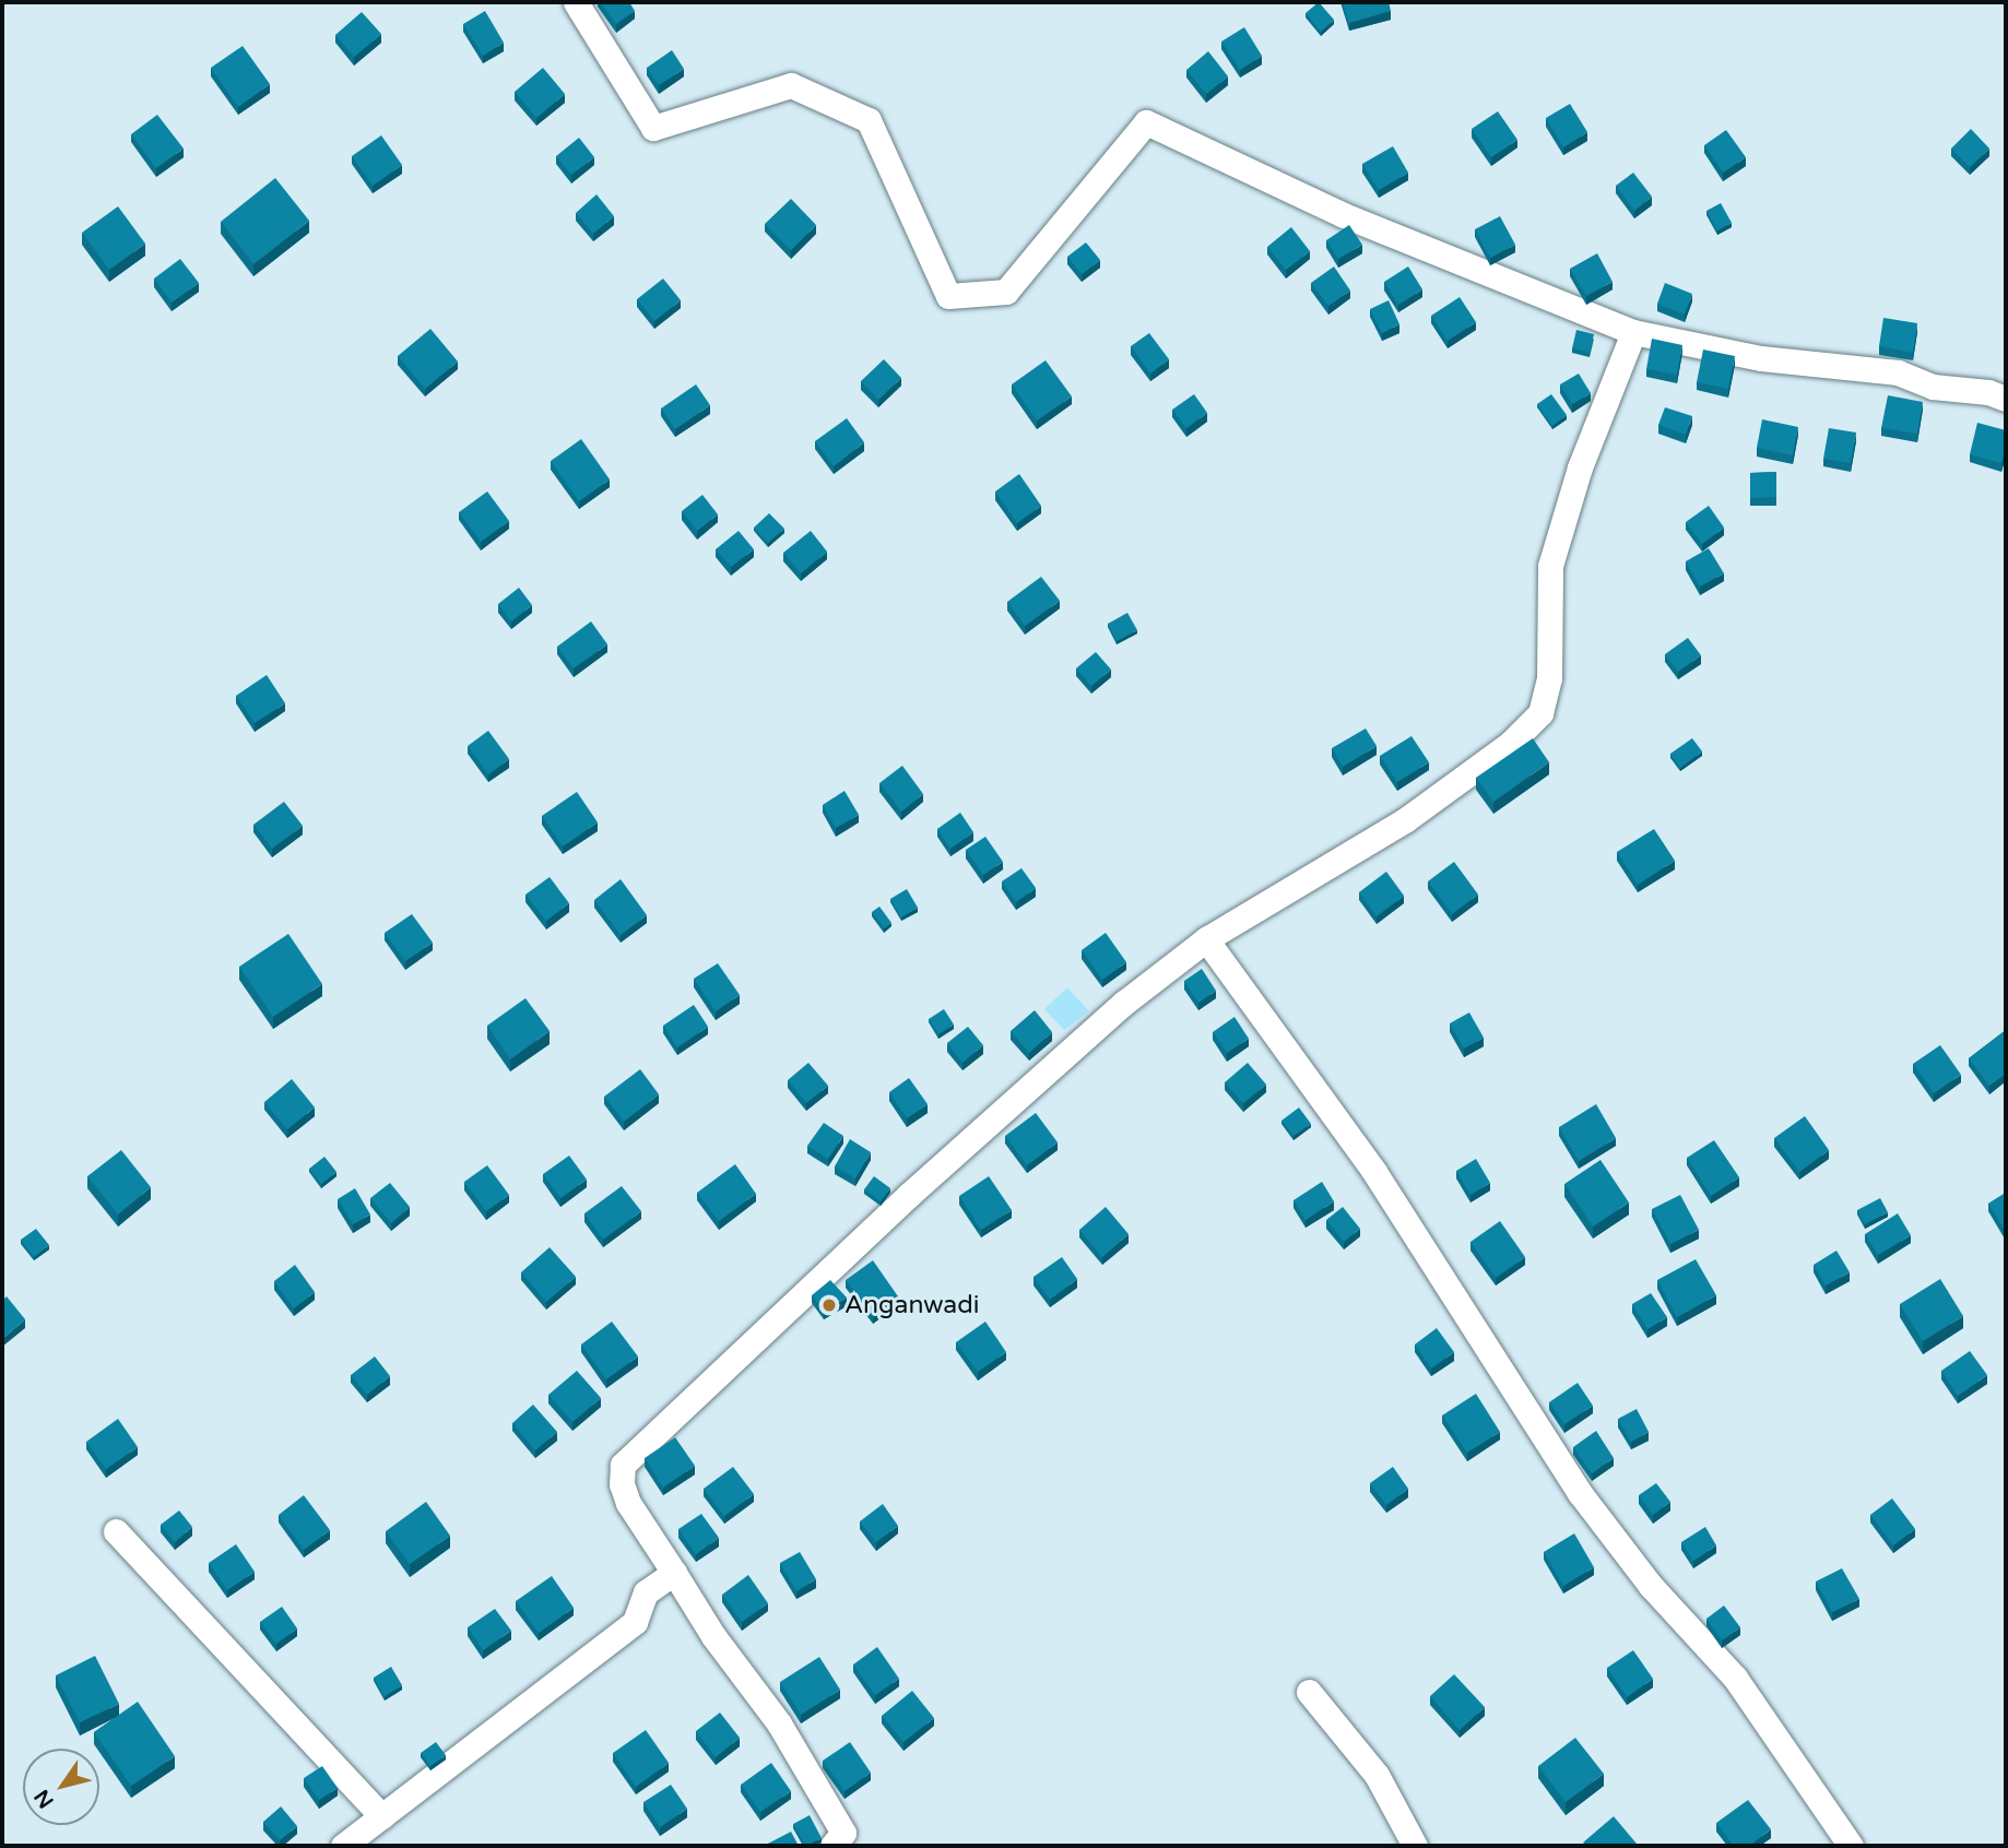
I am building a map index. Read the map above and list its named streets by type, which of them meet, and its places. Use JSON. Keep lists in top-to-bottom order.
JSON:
{
  "places": ["Anganwadi"],
  "north": "bottom left"
}
